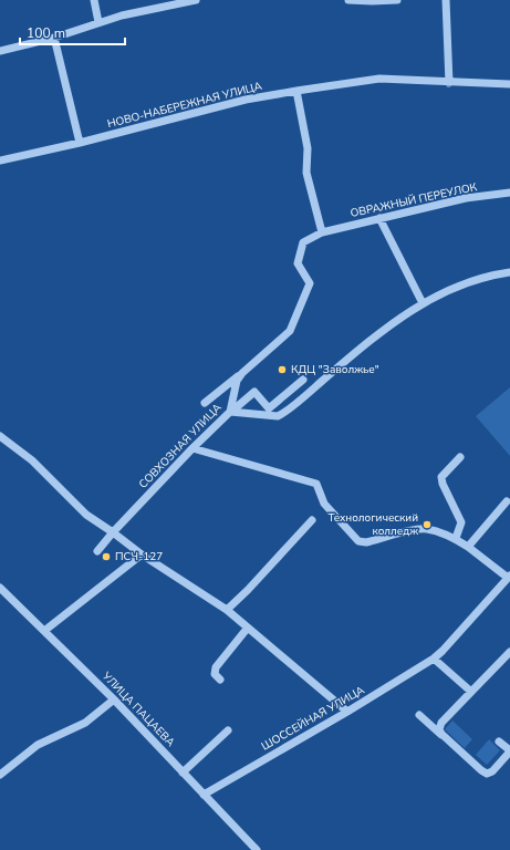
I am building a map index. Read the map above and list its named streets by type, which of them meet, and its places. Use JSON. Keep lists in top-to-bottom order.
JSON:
{
  "streets": {
    "street": [
      "НОВО-НАБЕРЕЖНАЯ УЛИЦА",
      "ОВРАЖНЫЙ ПЕРЕУЛОК",
      "СОВХОЗНАЯ УЛИЦА",
      "УЛИЦА ПАЦАЕВА",
      "ШОССЕЙНАЯ УЛИЦА"
    ]
  },
  "crossings": [
    ["ОВРАЖНЫЙ ПЕРЕУЛОК", "СОВХОЗНАЯ УЛИЦА"],
    ["УЛИЦА ПАЦАЕВА", "ШОССЕЙНАЯ УЛИЦА"]
  ],
  "places": ["КДЦ \"Заволжье\"", "Технологический колледж", "ПСЧ-127"],
  "scale_bar": "100 m"
}
